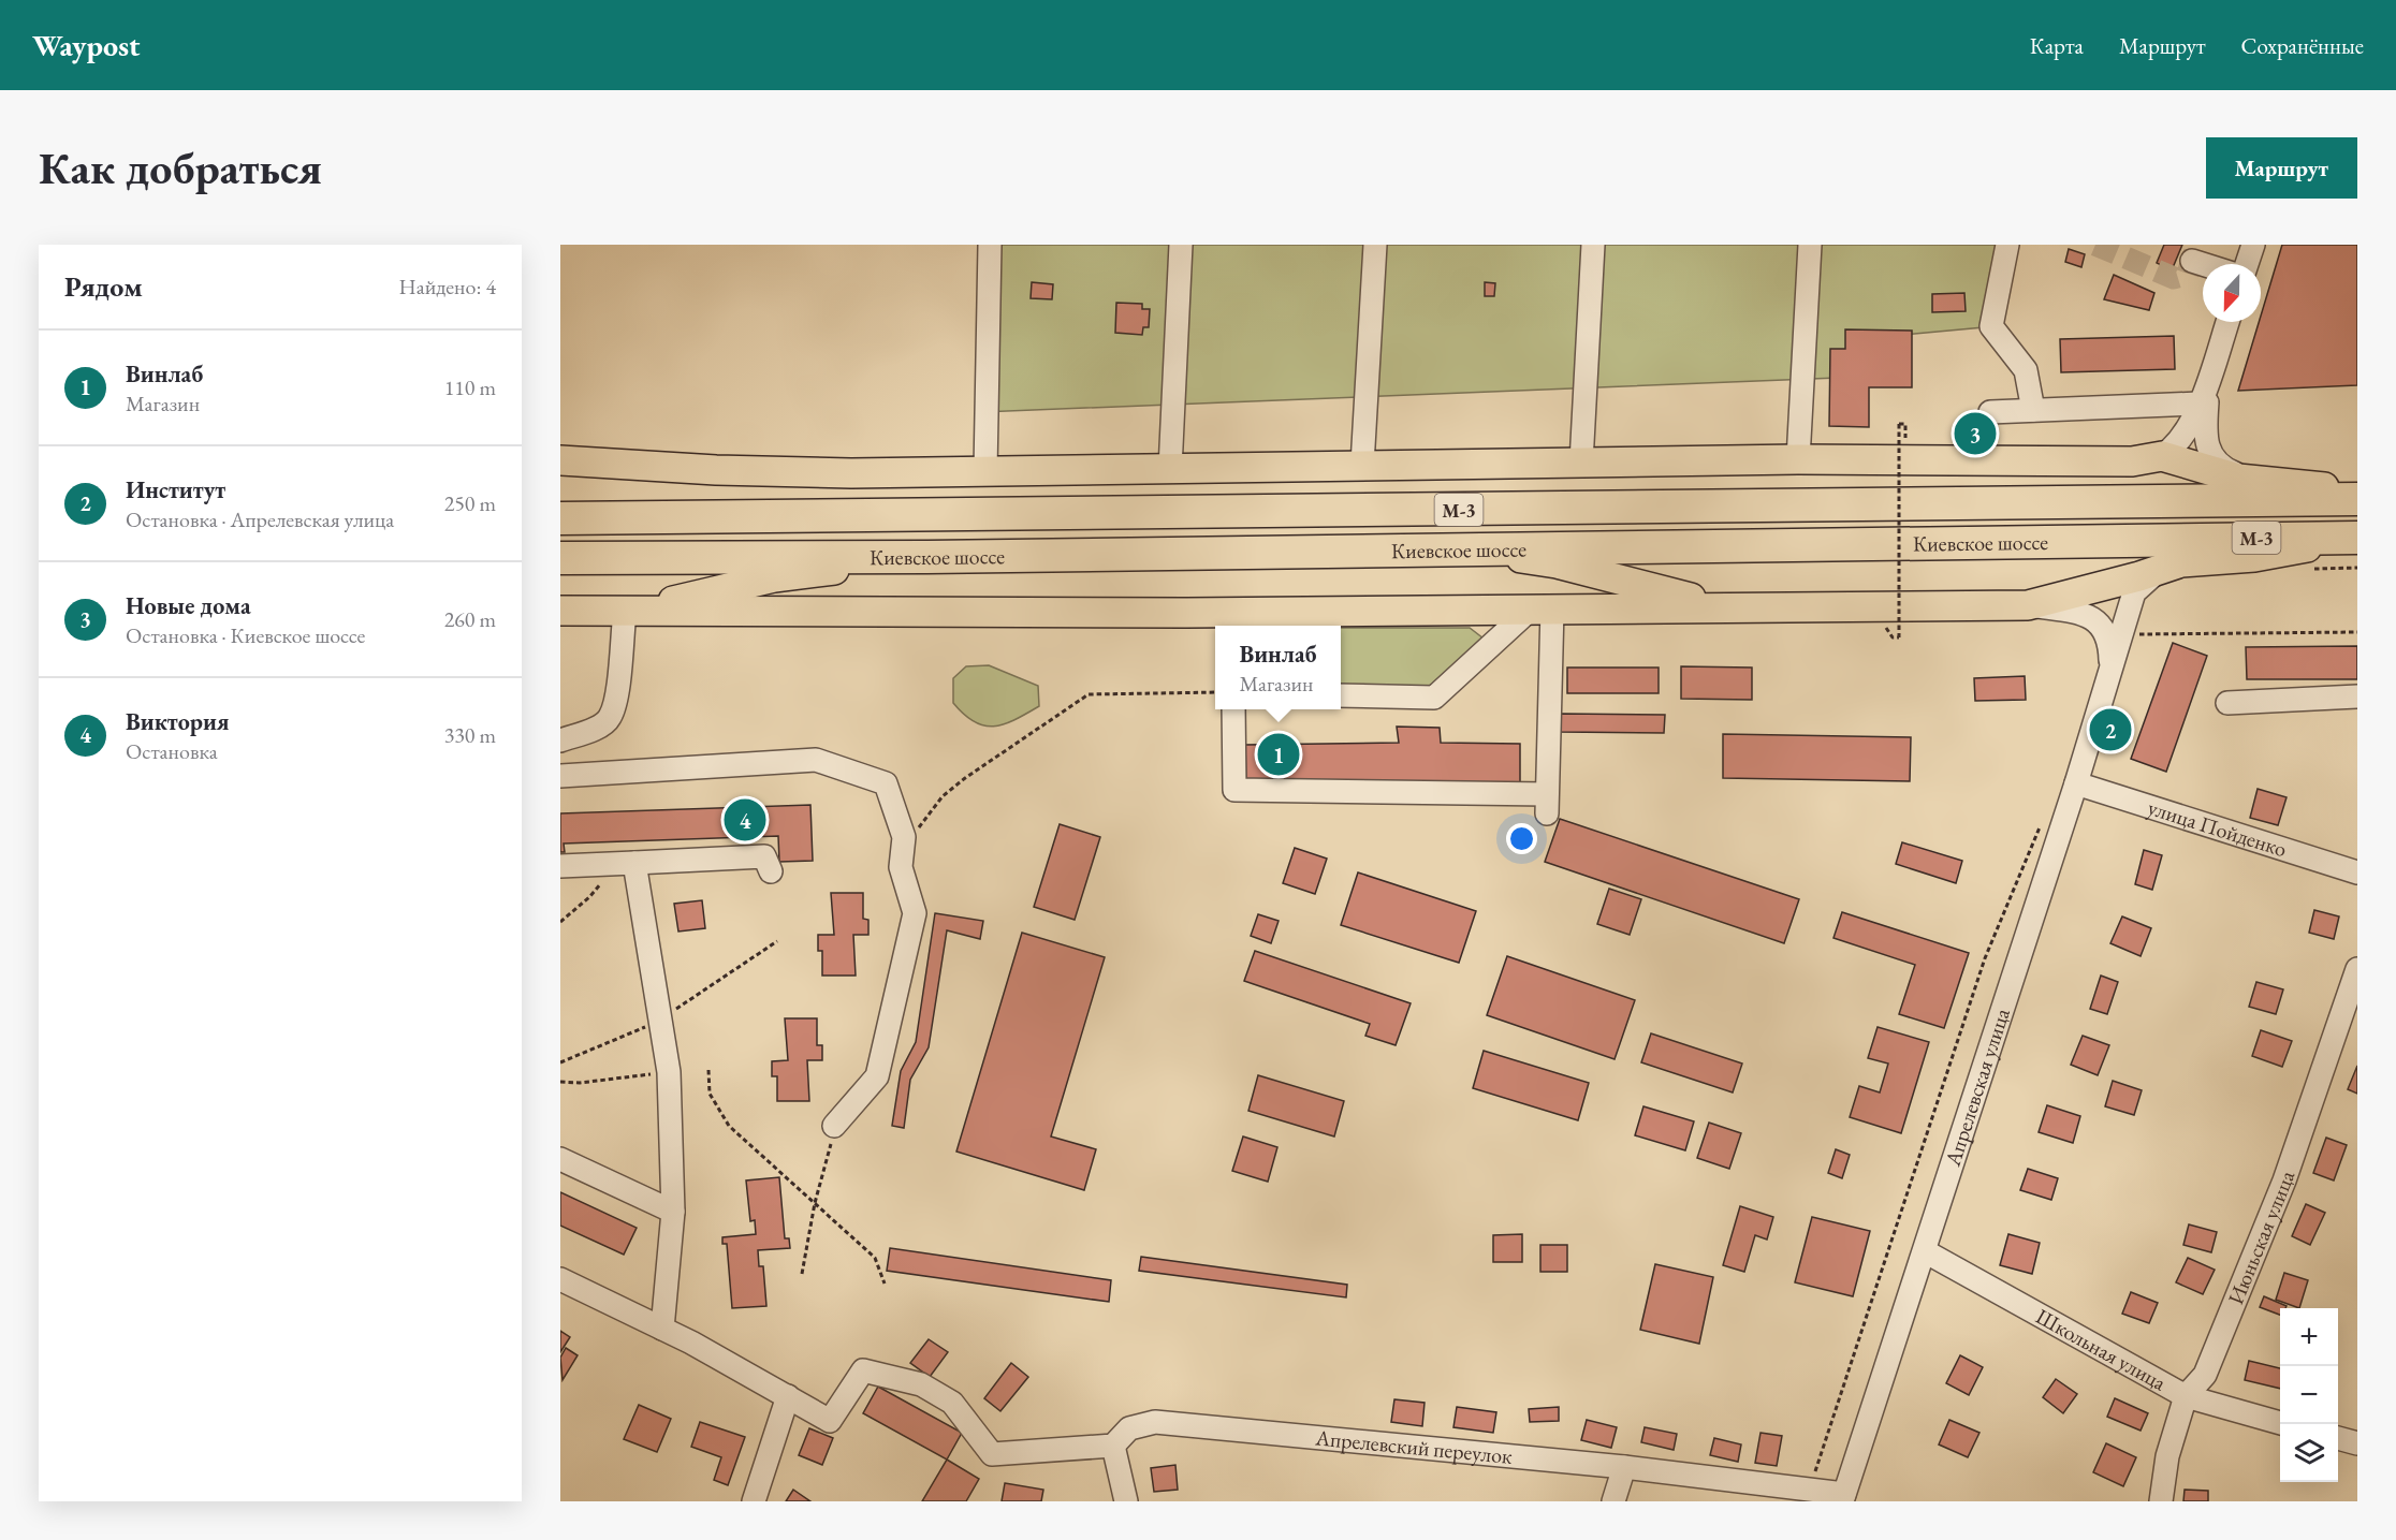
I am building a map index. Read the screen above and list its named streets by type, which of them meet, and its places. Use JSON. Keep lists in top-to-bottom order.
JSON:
{
  "streets": {
    "highway": ["М-3", "Киевское шоссе"],
    "street": [
      "улица Пойденко",
      "Апрелевская улица",
      "Июньская улица",
      "Школьная улица",
      "Апрелевский переулок"
    ]
  },
  "crossings": [
    ["улица Пойденко", "Апрелевская улица"],
    ["Апрелевская улица", "Школьная улица"],
    ["Апрелевская улица", "Апрелевский переулок"],
    ["Июньская улица", "Школьная улица"]
  ],
  "north": "bottom",
  "page": {
    "header": "Waypost",
    "nav": ["Карта", "Маршрут", "Сохранённые"],
    "buttons": "Маршрут",
    "title": "Как добраться",
    "heading": ["Рядом", "Найдено: 4"],
    "list": [
      {
        "mark": "1",
        "name": "Винлаб",
        "note": "Магазин",
        "value": "110 m"
      },
      {
        "mark": "2",
        "name": "Институт",
        "note": "Остановка · Апрелевская улица",
        "value": "250 m"
      },
      {
        "mark": "3",
        "name": "Новые дома",
        "note": "Остановка · Киевское шоссе",
        "value": "260 m"
      },
      {
        "mark": "4",
        "name": "Виктория",
        "note": "Остановка",
        "value": "330 m"
      }
    ],
    "pins": [
      "3",
      "2",
      "1",
      "4"
    ],
    "popup": ["Винлаб", "Магазин"],
    "map_buttons": ["+", "−"]
  }
}
